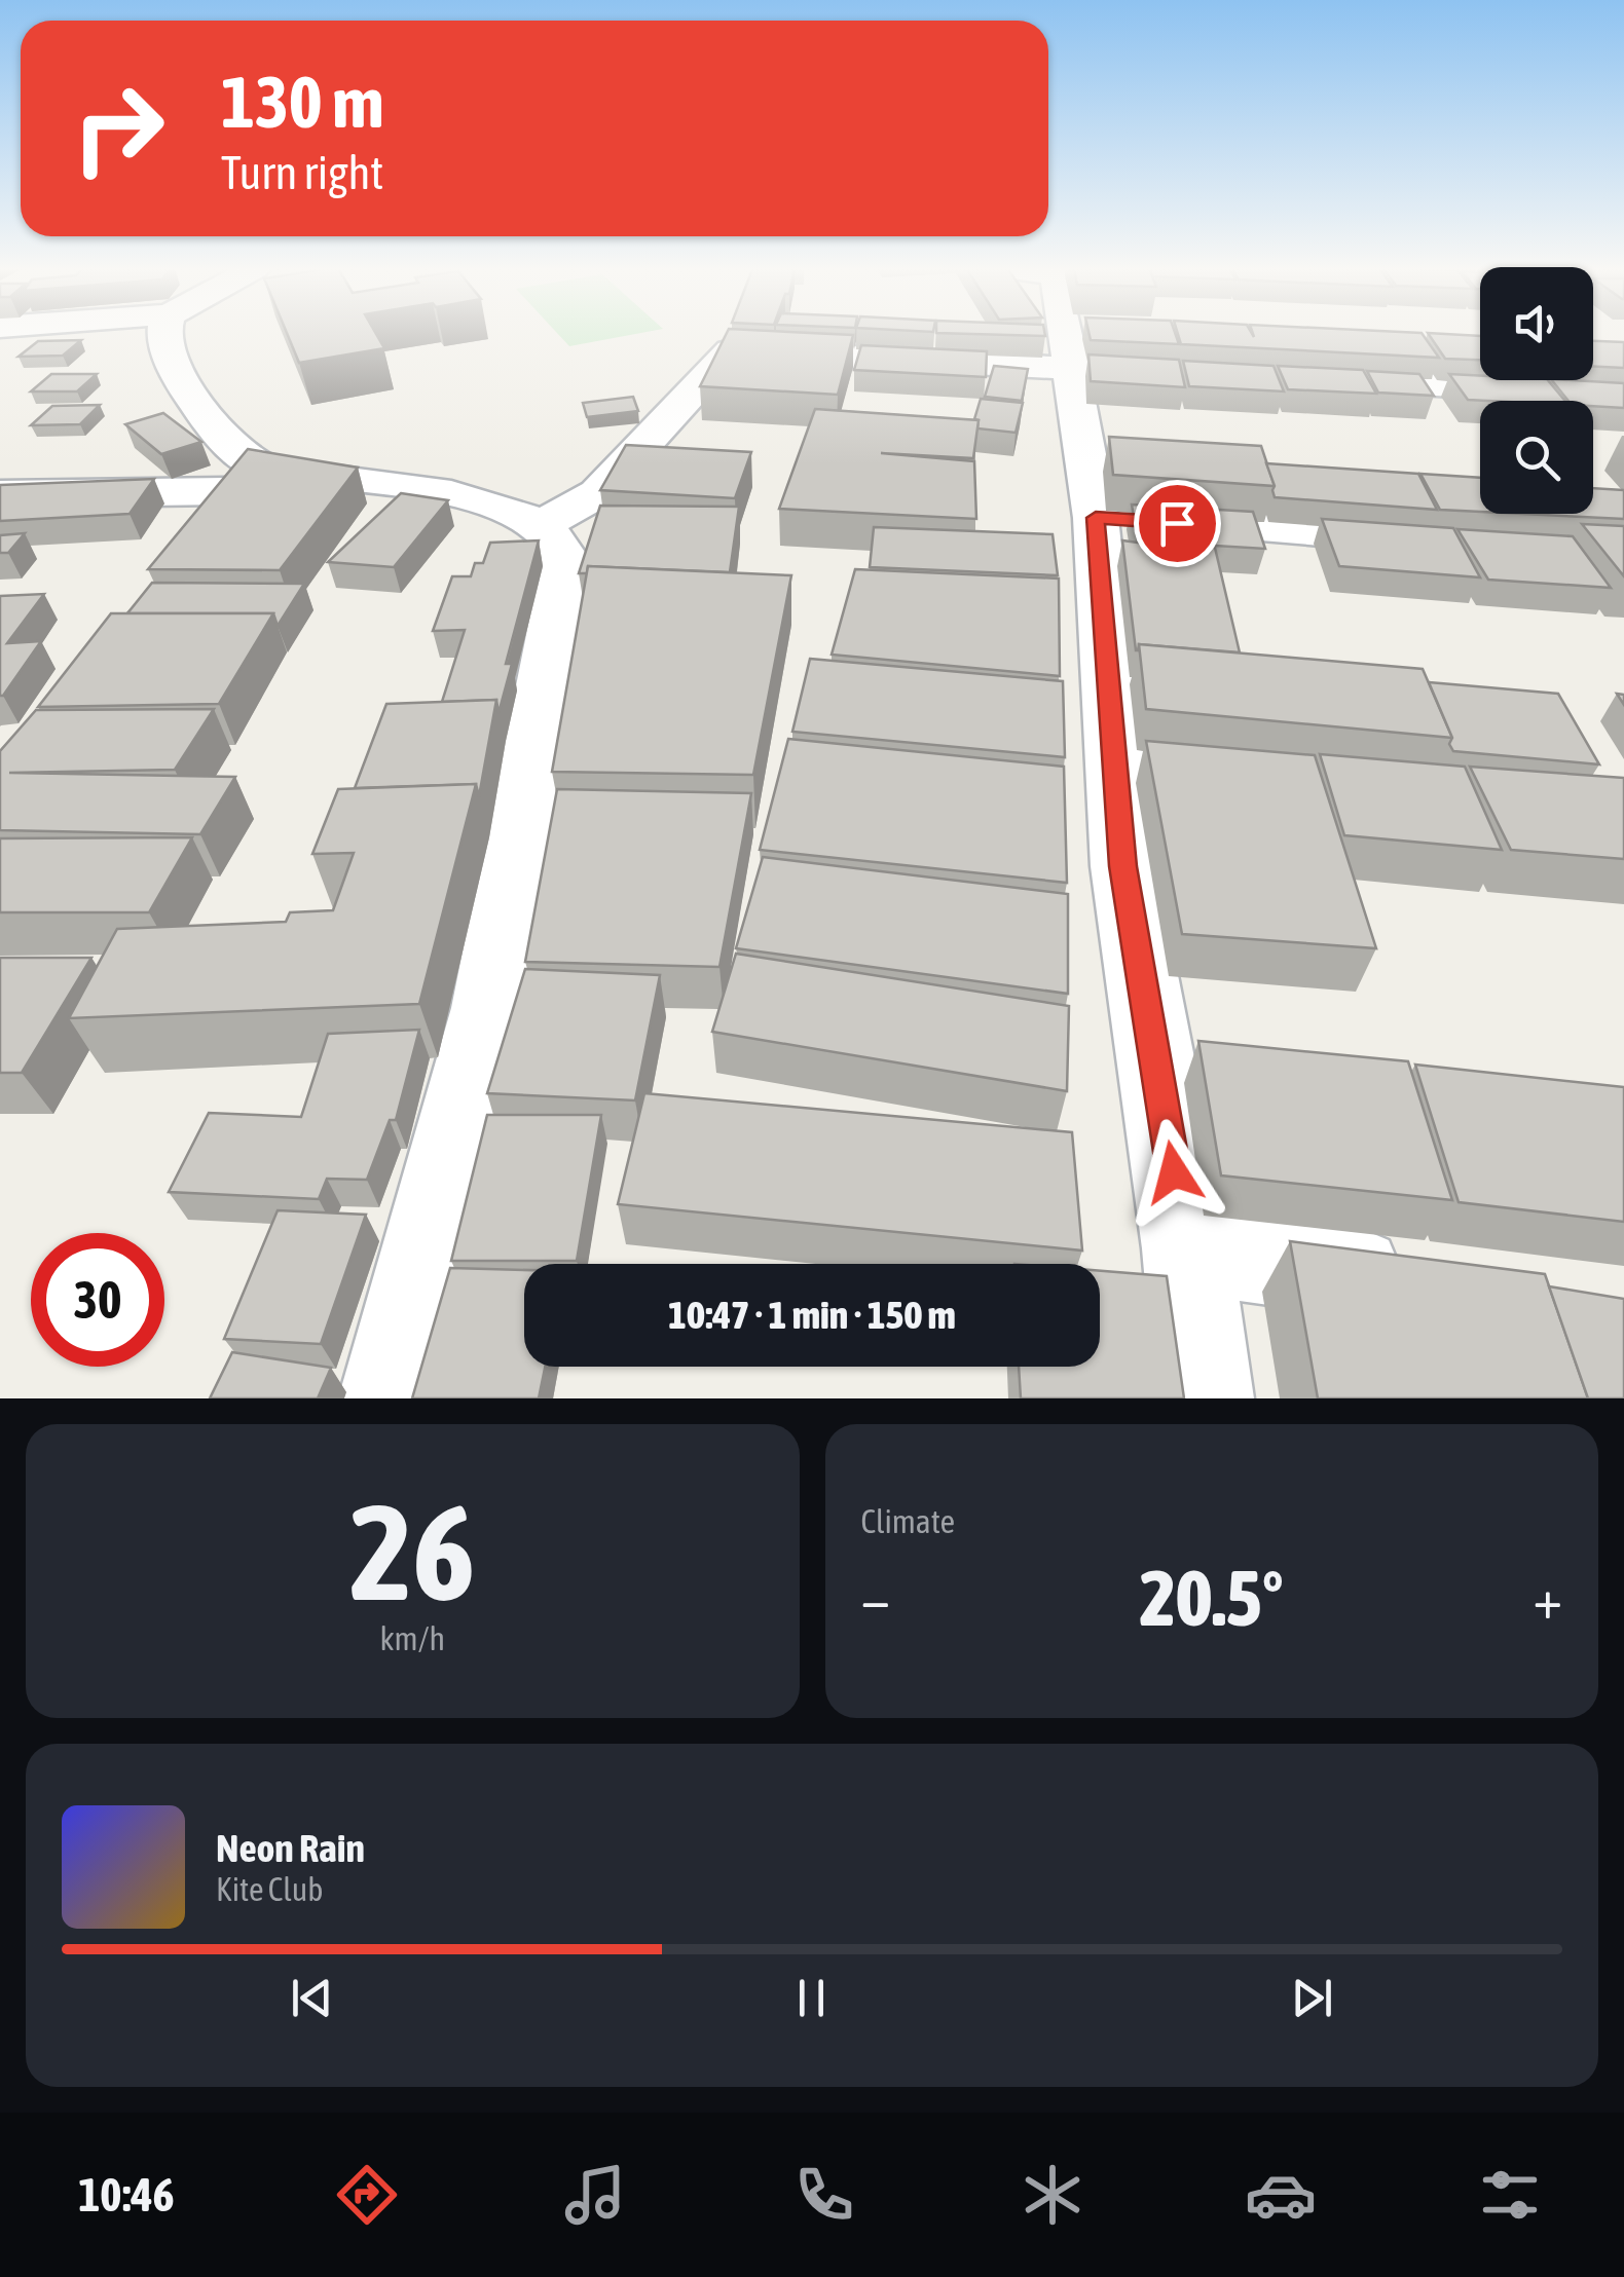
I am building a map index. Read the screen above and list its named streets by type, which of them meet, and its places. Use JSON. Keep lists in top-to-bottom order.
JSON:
{
  "page": {
    "turn": ["130 m", "Turn right"],
    "limit": "30",
    "trip": "10:47 · 1 min · 150 m",
    "tile": [
      ["26", "km/h"],
      "Climate"
    ],
    "heat": ["−", "20.5°", "+"],
    "song": ["Neon Rain", "Kite Club"],
    "tabs": "10:46"
  }
}
